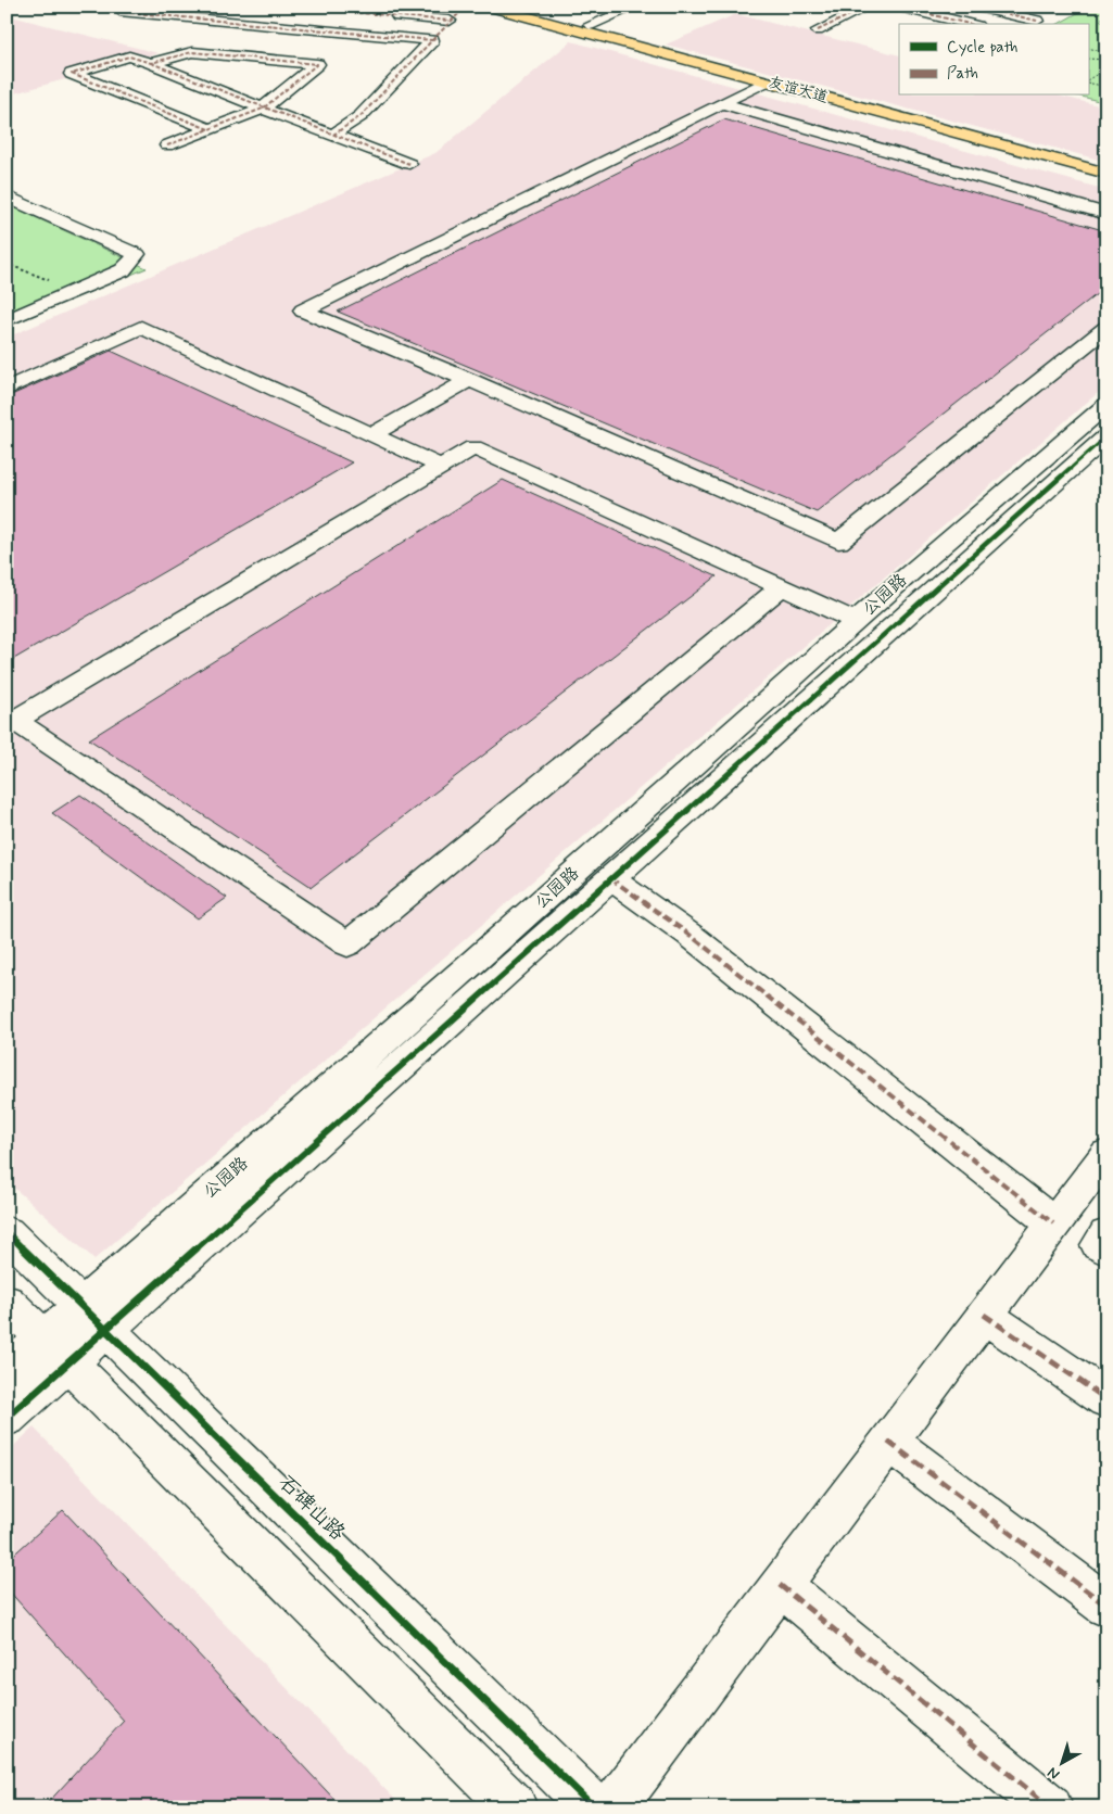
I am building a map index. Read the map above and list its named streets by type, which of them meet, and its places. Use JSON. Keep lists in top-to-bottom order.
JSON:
{
  "streets": {
    "main road": ["友谊大道"],
    "street": ["公园路", "石碑山路"]
  },
  "crossings": [
    ["公园路", "石碑山路"]
  ],
  "legend": ["Cycle path", "Path"],
  "north": "bottom left"
}
